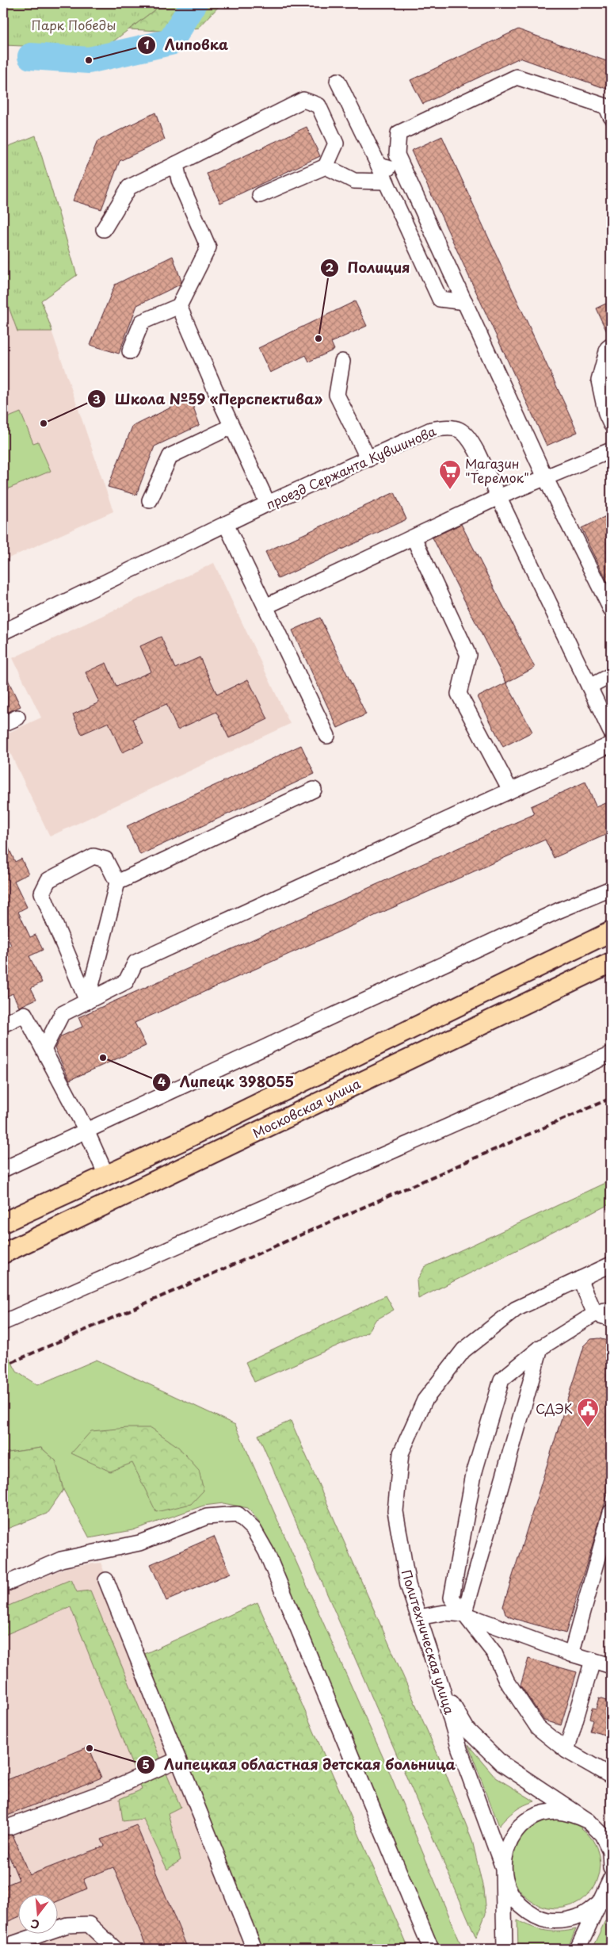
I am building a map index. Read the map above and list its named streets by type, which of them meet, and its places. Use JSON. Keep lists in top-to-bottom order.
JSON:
{
  "streets": {
    "main road": ["Московская улица"],
    "street": ["проезд Сержанта Кувшинова", "Политехническая улица"]
  },
  "parks": ["Парк Победы"],
  "places": {
    "other": [
      "Липовка",
      "Полиция",
      "Школа №59 «Перспектива»",
      "Липецк 398055",
      "Липецкая областная детская больница"
    ],
    "supermarket": ["Магазин \"Теремок\""],
    "public building": ["СДЭК"]
  },
  "north": "bottom"
}
